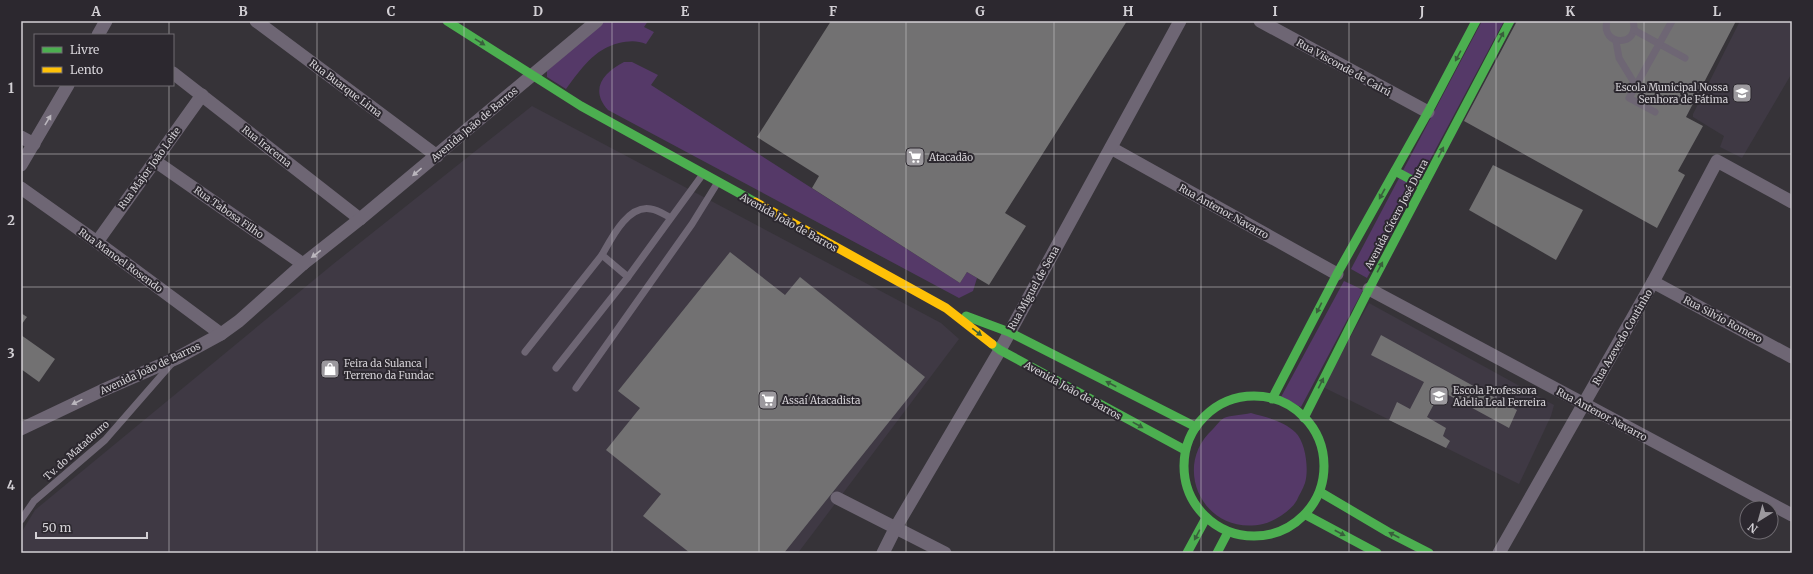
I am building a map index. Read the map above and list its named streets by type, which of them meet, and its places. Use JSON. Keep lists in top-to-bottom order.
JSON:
{
  "streets": {
    "street": [
      "Rua Visconde de Cairú",
      "Rua Buarque Lima",
      "Avenida João de Barros",
      "Rua Iracema",
      "Rua Major João Leite",
      "Rua Antenor Navarro",
      "Rua Tabosa Filho",
      "Avenida Cícero José Dutra",
      "Rua Manoel Rosendo",
      "Rua Miguel de Sena",
      "Rua Silvio Romero",
      "Rua Azevedo Coutinho"
    ],
    "lane": ["Tv. do Matadouro"]
  },
  "crossings": [
    ["Rua Visconde de Cairú", "Avenida Cícero José Dutra"],
    ["Rua Buarque Lima", "Avenida João de Barros"],
    ["Avenida João de Barros", "Rua Iracema"],
    ["Avenida João de Barros", "Rua Tabosa Filho"],
    ["Avenida João de Barros", "Avenida Cícero José Dutra"],
    ["Avenida João de Barros", "Rua Manoel Rosendo"],
    ["Avenida João de Barros", "Rua Miguel de Sena"],
    ["Avenida João de Barros", "Tv. do Matadouro"],
    ["Rua Iracema", "Rua Major João Leite"],
    ["Rua Major João Leite", "Rua Tabosa Filho"],
    ["Rua Major João Leite", "Rua Manoel Rosendo"],
    ["Rua Antenor Navarro", "Avenida Cícero José Dutra"],
    ["Rua Antenor Navarro", "Rua Miguel de Sena"],
    ["Rua Antenor Navarro", "Rua Azevedo Coutinho"],
    ["Rua Silvio Romero", "Rua Azevedo Coutinho"]
  ],
  "places": {
    "school or university": ["Escola Municipal Nossa Senhora de Fátima", "Escola Professora Adelia Leal Ferreira"],
    "supermarket": ["Atacadão", "Assaí Atacadista"],
    "shop": ["Feira da Sulanca | Terreno da Fundac"]
  },
  "legend": ["Livre", "Lento"],
  "scale_bar": "50 m",
  "north": "bottom left",
  "grid": {
    "columns": [
      "A",
      "B",
      "C",
      "D",
      "E",
      "F",
      "G",
      "H",
      "I",
      "J",
      "K",
      "L"
    ],
    "rows": [
      "1",
      "2",
      "3",
      "4"
    ]
  }
}
